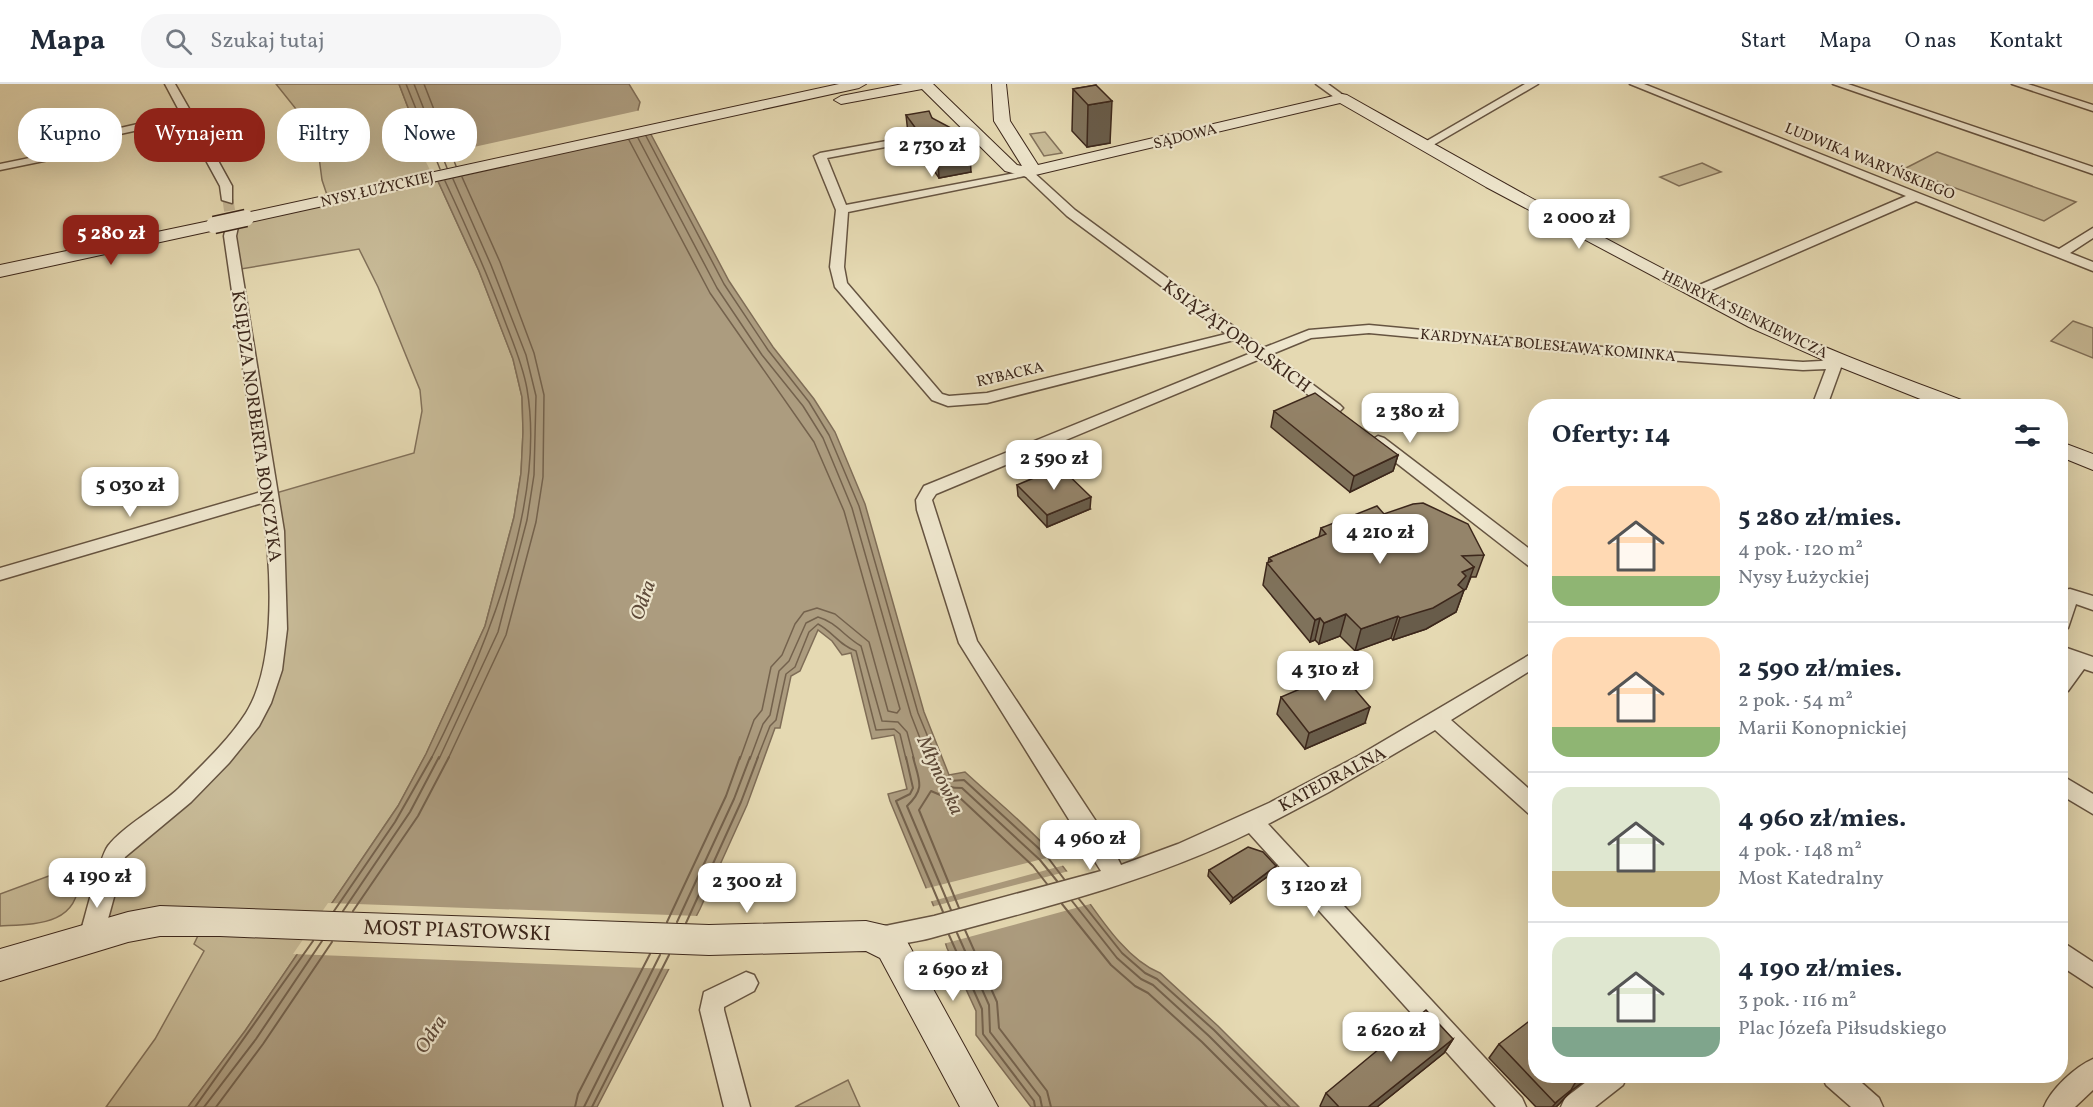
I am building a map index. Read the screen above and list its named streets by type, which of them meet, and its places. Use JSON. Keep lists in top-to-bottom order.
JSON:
{
  "streets": {
    "street": [
      "SĄDOWA",
      "LUDWIKA WARYŃSKIEGO",
      "NYSY ŁUŻYCKIEJ",
      "HENRYKA SIENKIEWICZA",
      "KSIĄŻĄT OPOLSKICH",
      "KARDYNAŁA BOLESŁAWA KOMINKA",
      "RYBACKA",
      "KSIĘDZA NORBERTA BONCZYKA",
      "KATEDRALNA",
      "MOST PIASTOWSKI"
    ]
  },
  "crossings": [
    ["SĄDOWA", "HENRYKA SIENKIEWICZA"],
    ["SĄDOWA", "KSIĄŻĄT OPOLSKICH"],
    ["NYSY ŁUŻYCKIEJ", "KSIĘDZA NORBERTA BONCZYKA"],
    ["HENRYKA SIENKIEWICZA", "KARDYNAŁA BOLESŁAWA KOMINKA"],
    ["KSIĄŻĄT OPOLSKICH", "KARDYNAŁA BOLESŁAWA KOMINKA"],
    ["KSIĄŻĄT OPOLSKICH", "RYBACKA"],
    ["KARDYNAŁA BOLESŁAWA KOMINKA", "KATEDRALNA"],
    ["KSIĘDZA NORBERTA BONCZYKA", "MOST PIASTOWSKI"],
    ["KATEDRALNA", "MOST PIASTOWSKI"]
  ],
  "water": ["Odra", "Młynówka"],
  "page": {
    "header": "Mapa",
    "search": "Szukaj tutaj",
    "nav": [
      "Start",
      "Mapa",
      "O nas",
      "Kontakt"
    ],
    "chip": [
      "Kupno",
      "Wynajem",
      "Filtry",
      "Nowe"
    ],
    "price": [
      "2 730 zł",
      "2 000 zł",
      "5 280 zł",
      "2 380 zł",
      "2 590 zł",
      "5 030 zł",
      "4 210 zł",
      "4 310 zł",
      "4 960 zł",
      "4 190 zł",
      "2 300 zł",
      "3 120 zł",
      "2 690 zł",
      "2 620 zł"
    ],
    "heading": "Oferty: 14",
    "list": [
      {
        "name": "5 280 zł/mies.",
        "note": "4 pok. · 120 m² · Nysy Łużyckiej"
      },
      {
        "name": "2 590 zł/mies.",
        "note": "2 pok. · 54 m² · Marii Konopnickiej"
      },
      {
        "name": "4 960 zł/mies.",
        "note": "4 pok. · 148 m² · Most Katedralny"
      },
      {
        "name": "4 190 zł/mies.",
        "note": "3 pok. · 116 m² · Plac Józefa Piłsudskiego"
      }
    ]
  }
}
